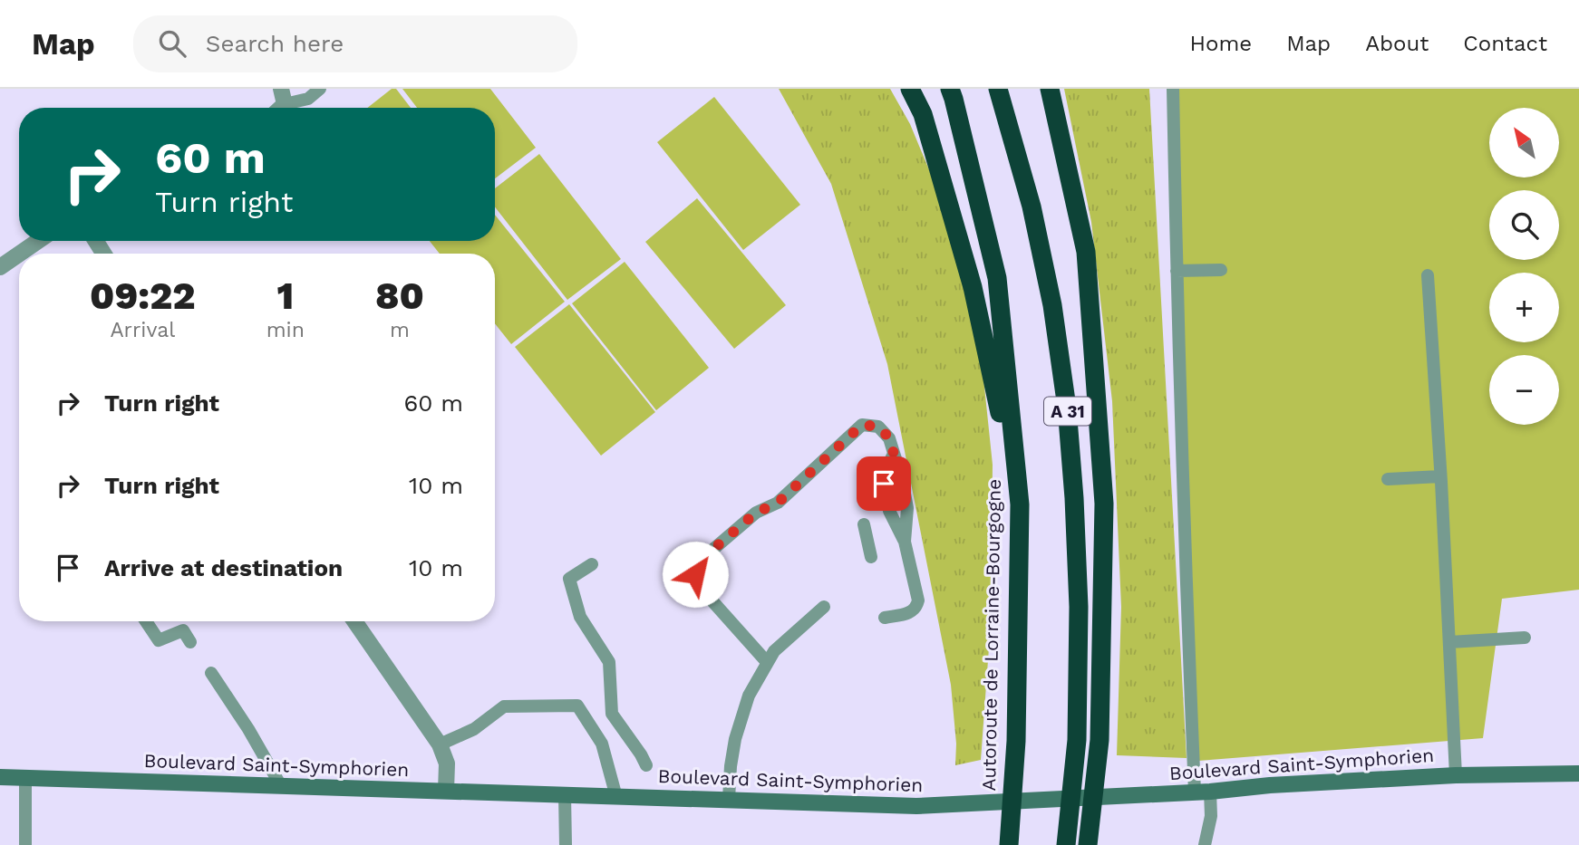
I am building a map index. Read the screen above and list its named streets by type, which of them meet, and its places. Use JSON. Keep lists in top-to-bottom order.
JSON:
{
  "streets": {
    "highway": ["A 31", "Autoroute de Lorraine-Bourgogne"],
    "main road": ["Boulevard Saint-Symphorien"]
  },
  "north": "top left",
  "page": {
    "header": "Map",
    "search": "Search here",
    "nav": [
      "Home",
      "Map",
      "About",
      "Contact"
    ],
    "map_buttons": ["+", "−"],
    "turn": ["60 m", "Turn right"],
    "eta": [
      "09:22",
      "Arrival",
      "1",
      "min",
      "80",
      "m"
    ],
    "list": [
      {
        "name": "Turn right",
        "value": "60 m"
      },
      {
        "name": "Turn right",
        "value": "10 m"
      },
      {
        "name": "Arrive at destination",
        "value": "10 m"
      }
    ]
  }
}
